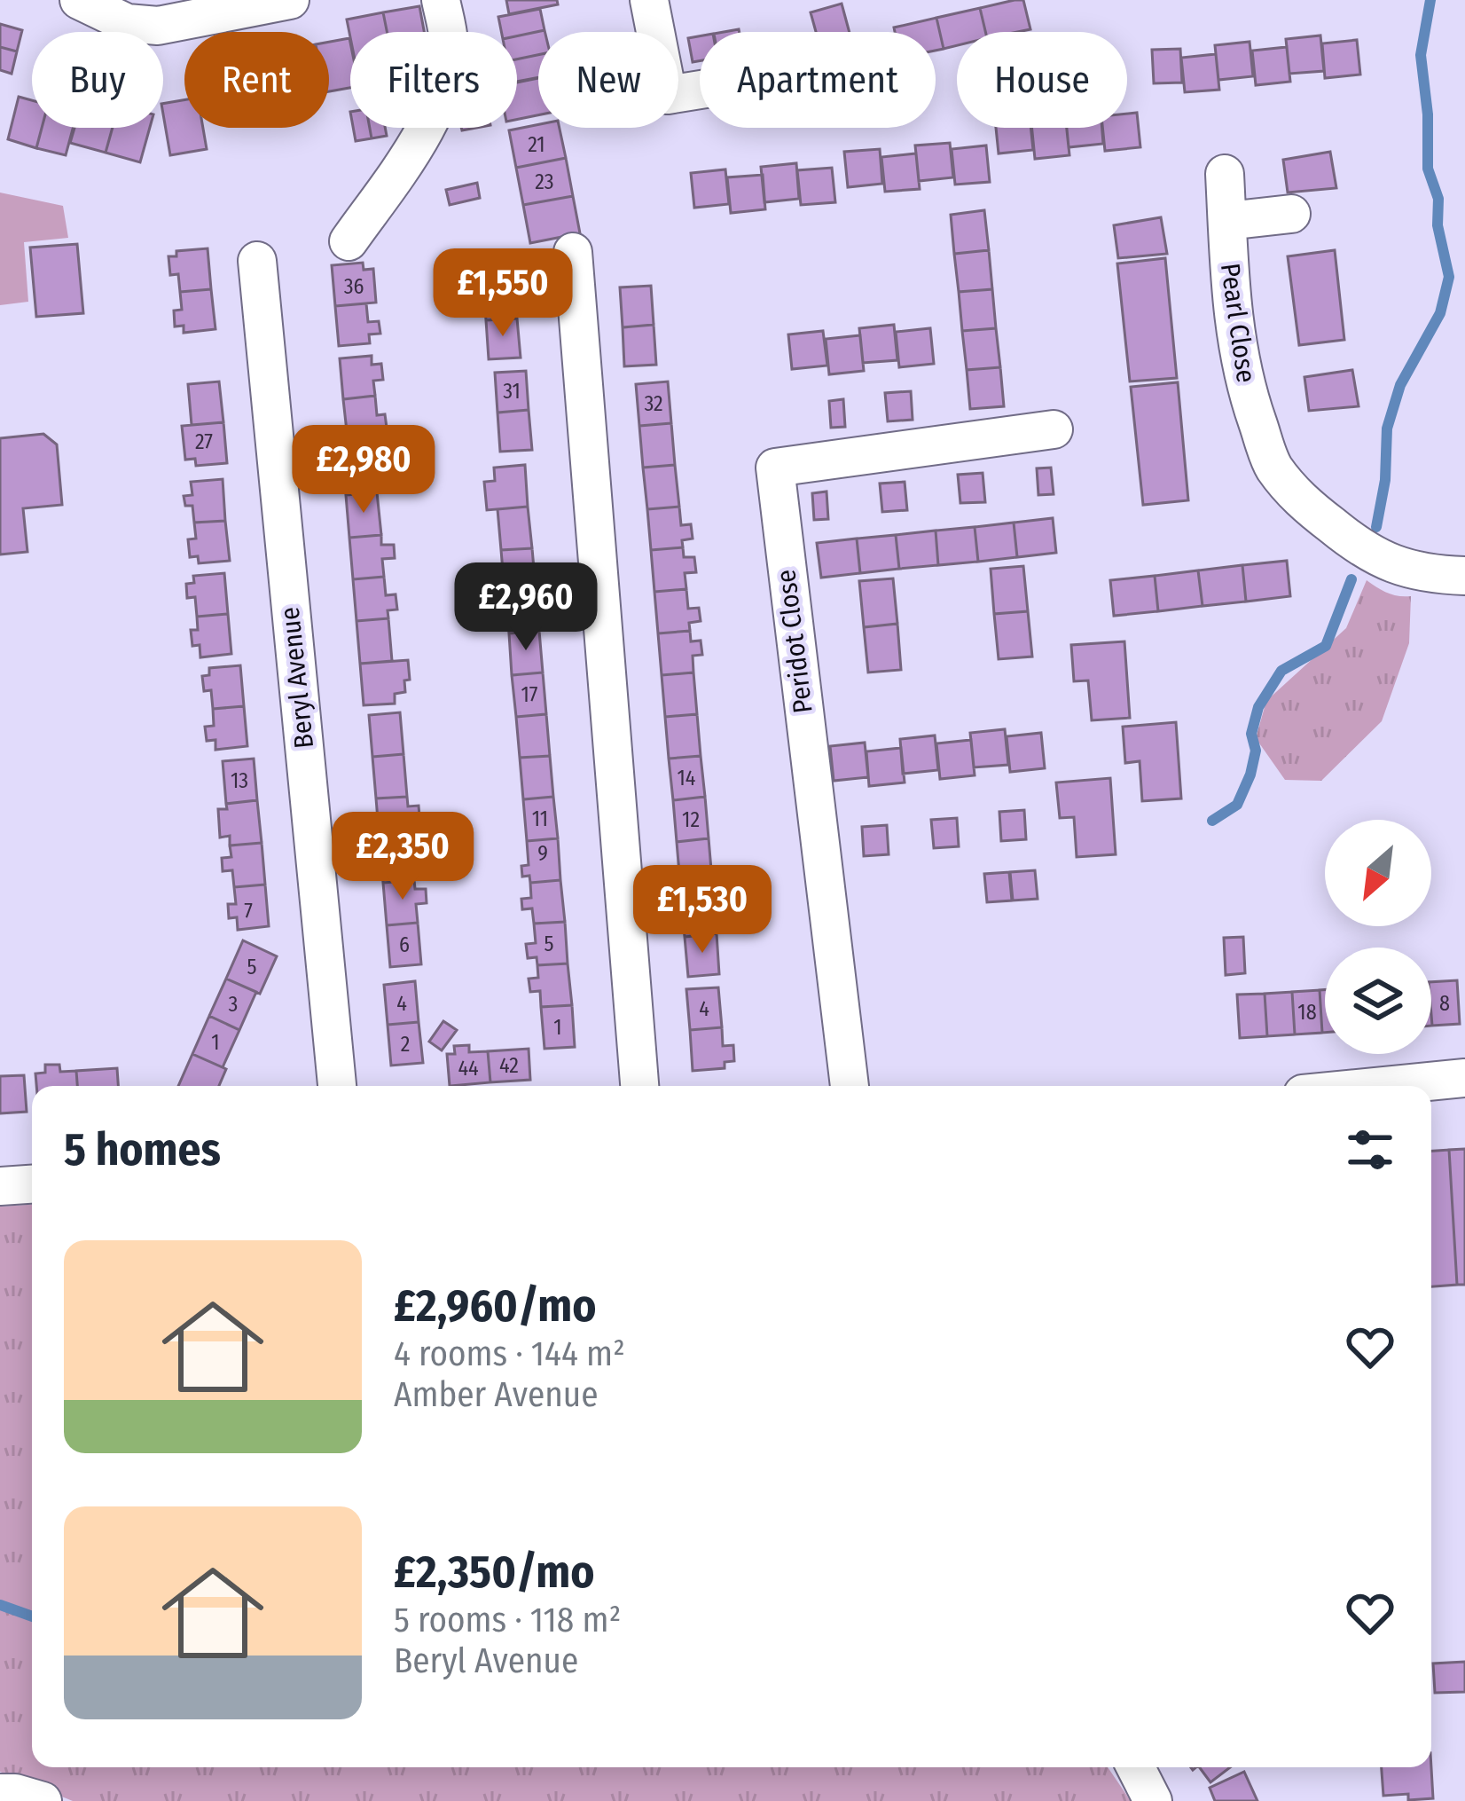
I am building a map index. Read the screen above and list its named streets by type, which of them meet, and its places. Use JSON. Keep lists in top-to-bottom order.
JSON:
{
  "streets": {
    "street": ["Pearl Close", "Peridot Close", "Beryl Avenue"]
  },
  "house_numbers": [
    "21",
    "23",
    "36",
    "31",
    "32",
    "27",
    "17",
    "14",
    "13",
    "11",
    "12",
    "9",
    "7",
    "5",
    "6",
    "5",
    "4",
    "8",
    "3",
    "4",
    "18",
    "1",
    "1",
    "2",
    "42",
    "44"
  ],
  "north": "bottom left",
  "page": {
    "chip": [
      "Buy",
      "Rent",
      "Filters",
      "New",
      "Apartment",
      "House"
    ],
    "price": [
      "£1,550",
      "£2,980",
      "£2,960",
      "£2,350",
      "£1,530"
    ],
    "heading": "5 homes",
    "list": [
      {
        "name": "£2,960/mo",
        "note": "4 rooms · 144 m² · Amber Avenue"
      },
      {
        "name": "£2,350/mo",
        "note": "5 rooms · 118 m² · Beryl Avenue"
      }
    ]
  }
}
